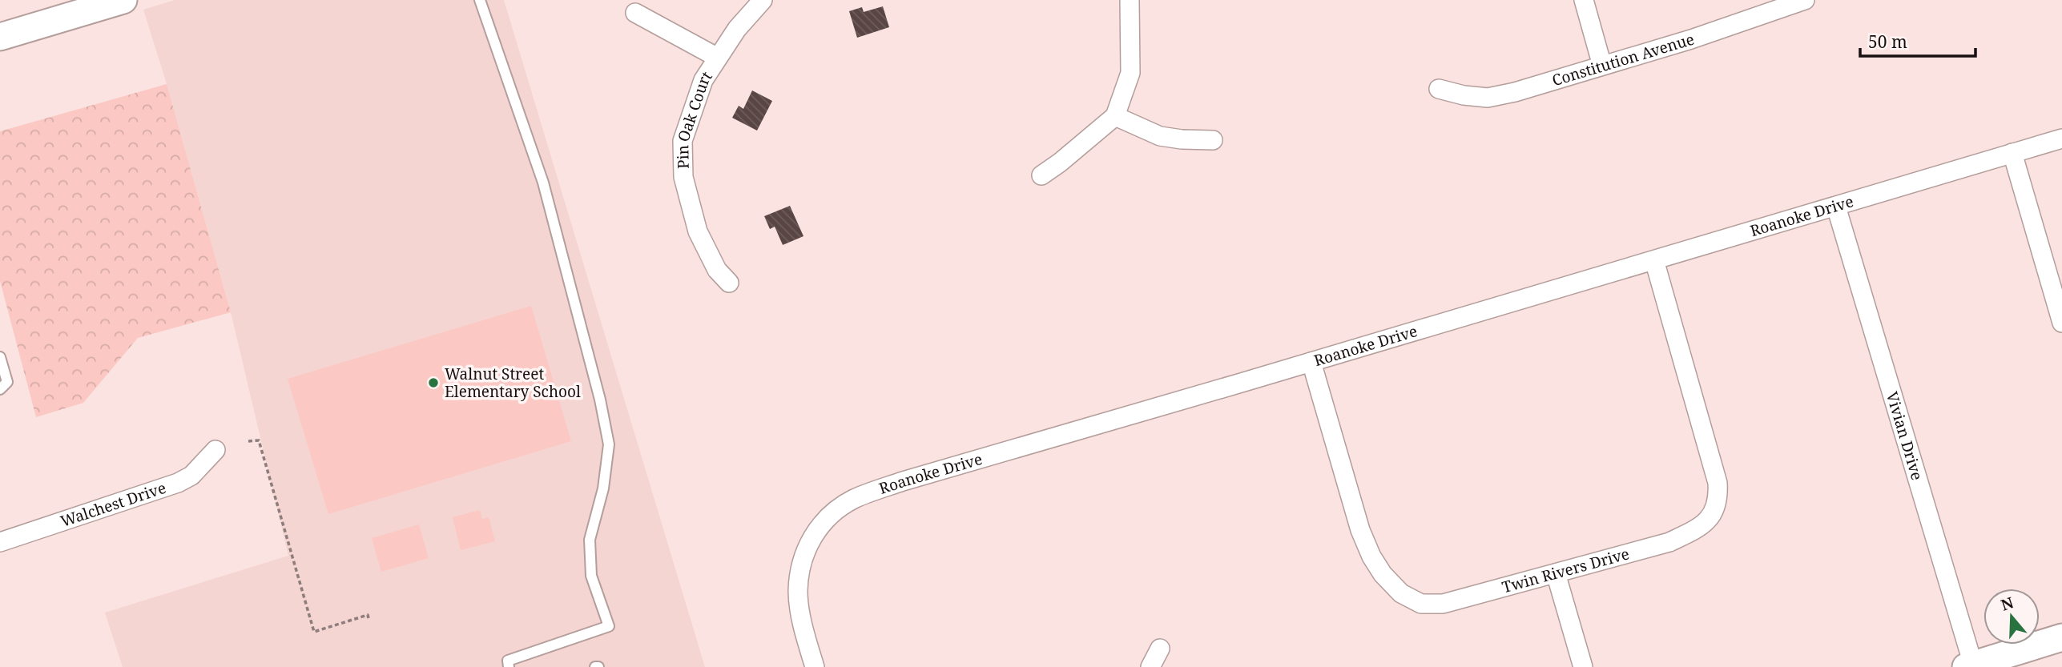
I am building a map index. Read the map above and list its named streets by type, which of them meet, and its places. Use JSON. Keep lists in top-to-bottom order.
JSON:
{
  "streets": {
    "street": [
      "Constitution Avenue",
      "Pin Oak Court",
      "Roanoke Drive",
      "Vivian Drive",
      "Walchest Drive",
      "Twin Rivers Drive"
    ]
  },
  "crossings": [
    ["Roanoke Drive", "Vivian Drive"],
    ["Roanoke Drive", "Twin Rivers Drive"]
  ],
  "places": ["Walnut Street Elementary School"],
  "scale_bar": "50 m",
  "north": "top"
}
